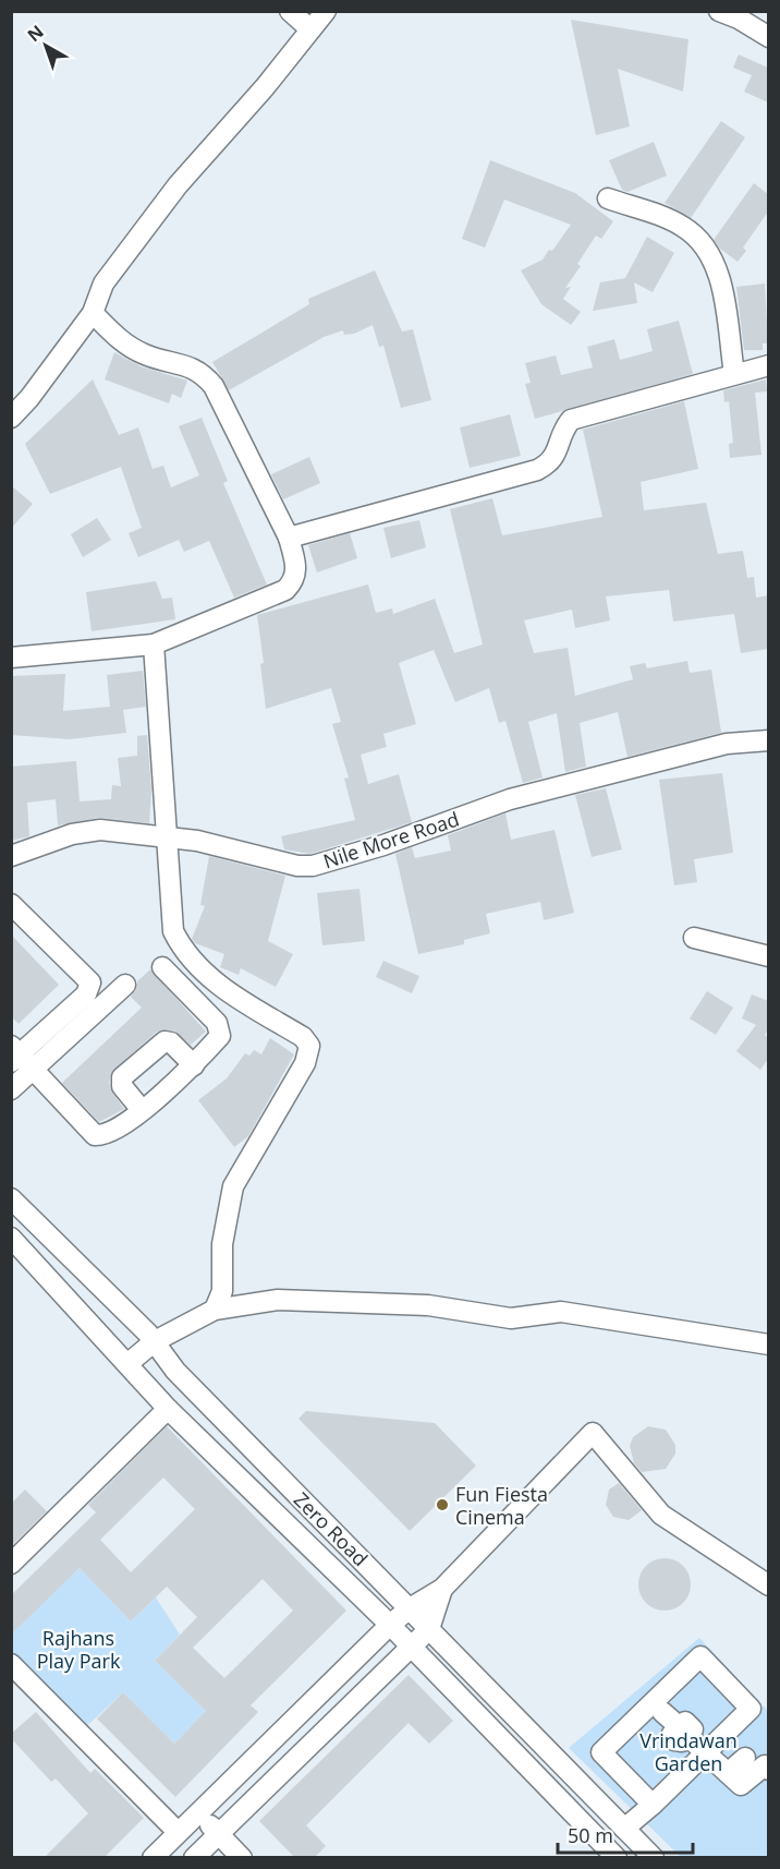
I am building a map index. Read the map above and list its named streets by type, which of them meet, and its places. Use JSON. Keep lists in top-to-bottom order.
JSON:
{
  "streets": {
    "street": ["Nile More Road", "Zero Road"]
  },
  "parks": ["Rajhans Play Park", "Vrindawan Garden"],
  "places": ["Fun Fiesta Cinema"],
  "scale_bar": "50 m",
  "north": "top left"
}
